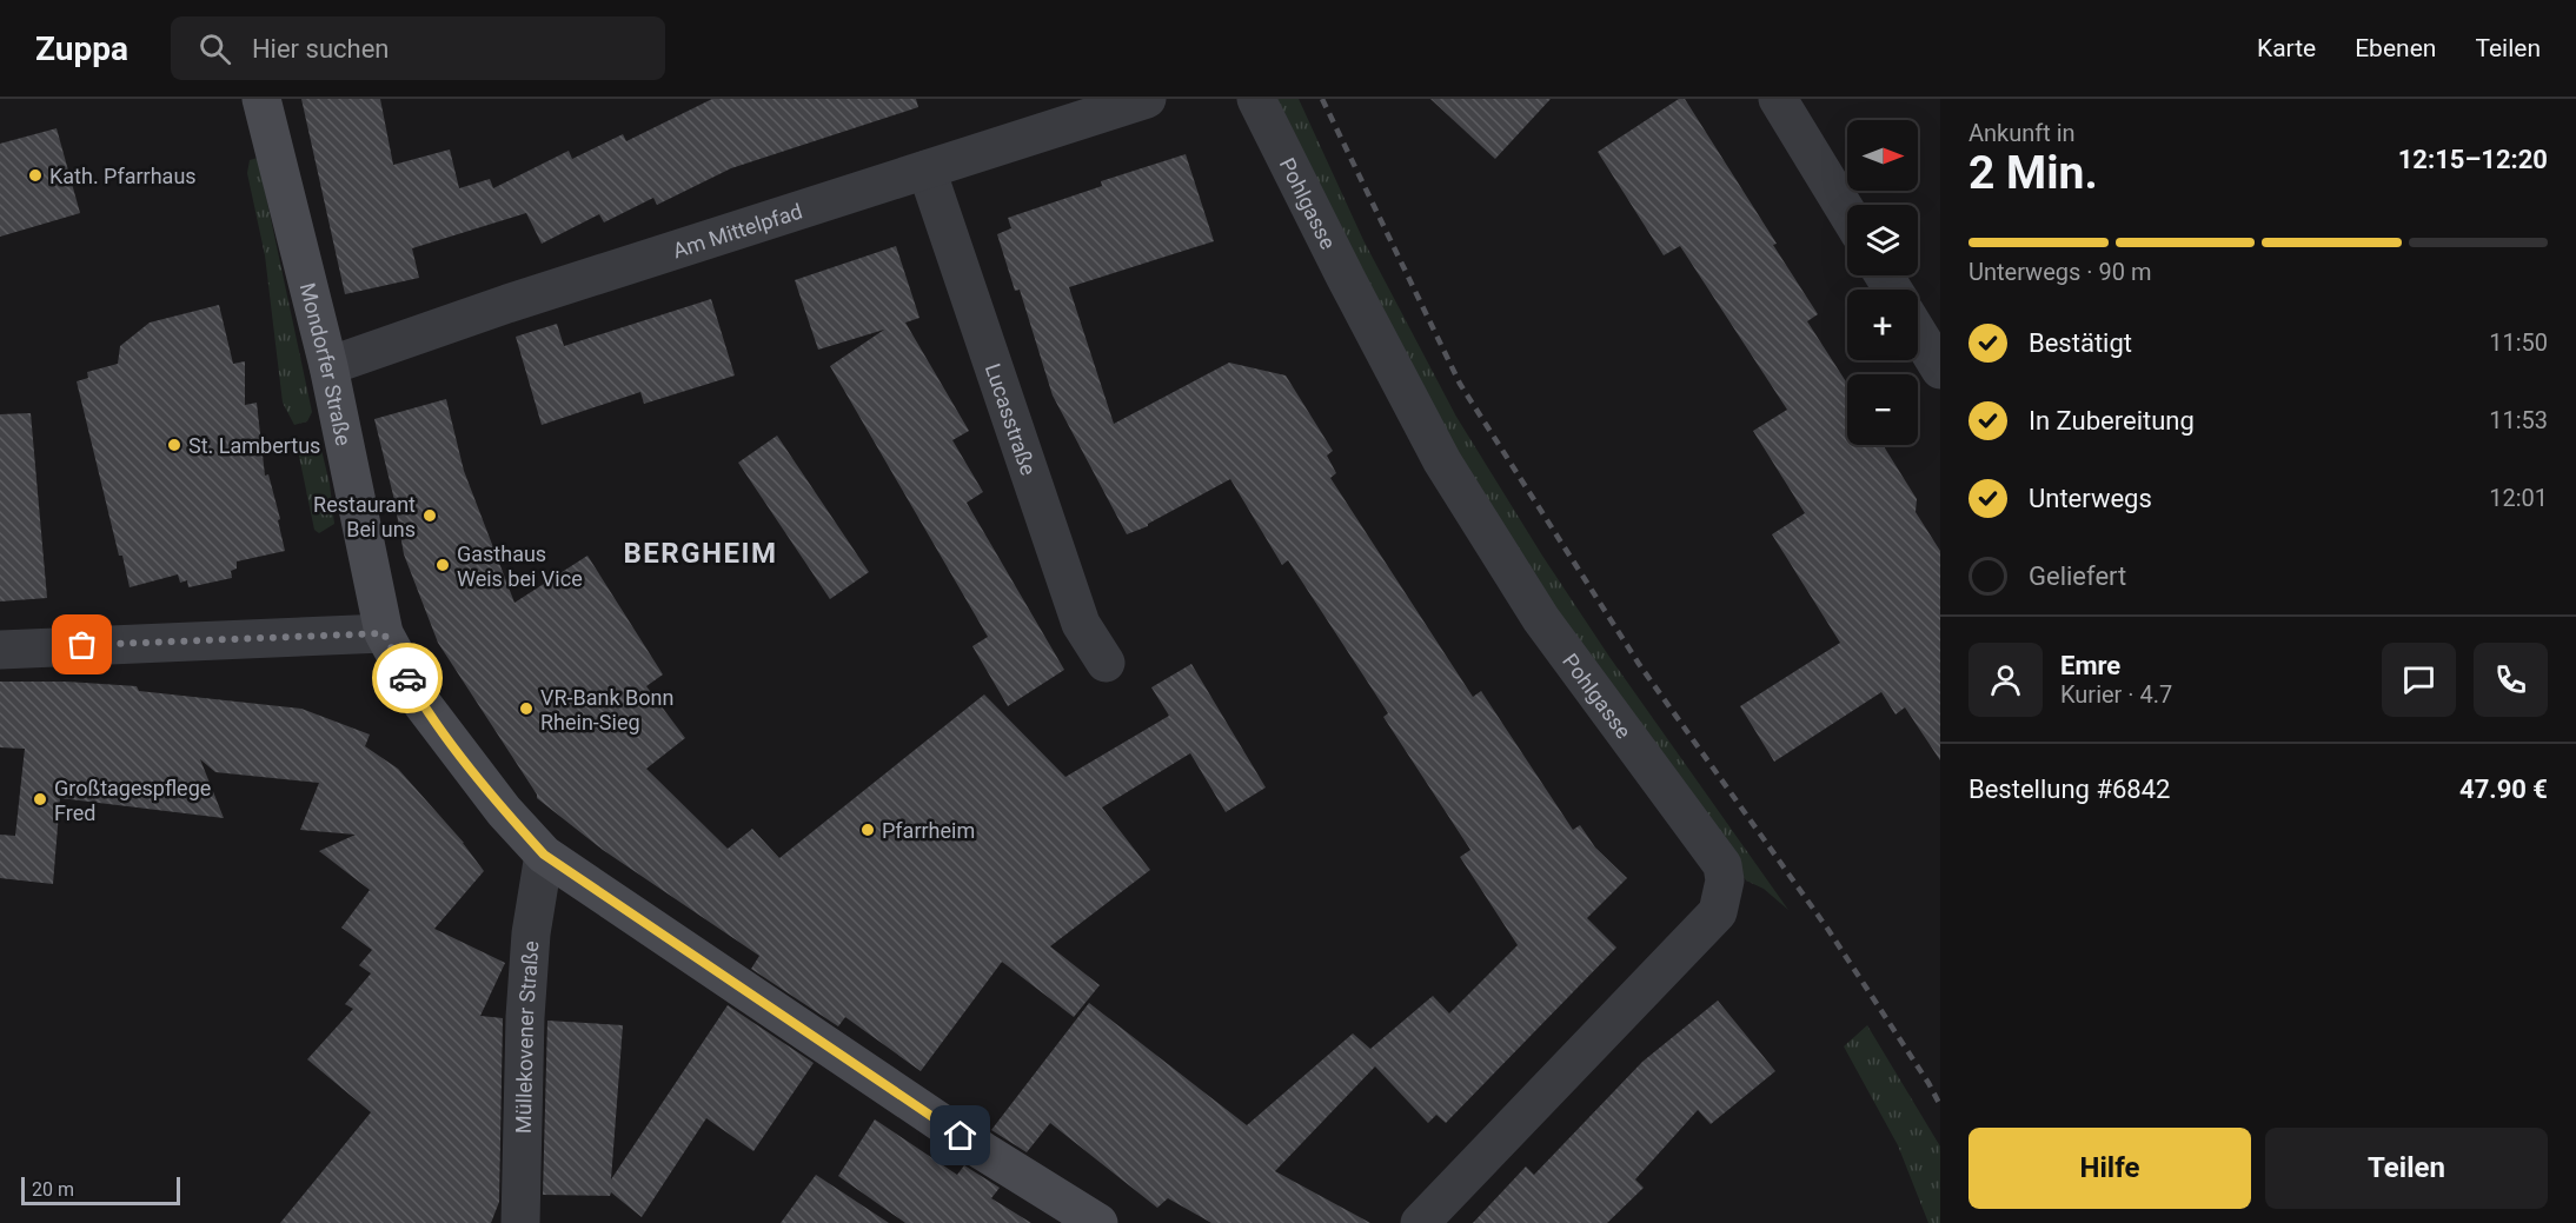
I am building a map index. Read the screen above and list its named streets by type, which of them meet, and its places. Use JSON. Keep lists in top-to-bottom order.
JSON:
{
  "streets": {
    "street": [
      "Pohlgasse",
      "Am Mittelpfad",
      "Mondorfer Straße",
      "Lucasstraße",
      "Müllekovener Straße"
    ]
  },
  "crossings": [
    ["Am Mittelpfad", "Mondorfer Straße"],
    ["Am Mittelpfad", "Lucasstraße"],
    ["Mondorfer Straße", "Müllekovener Straße"]
  ],
  "districts": ["BERGHEIM"],
  "places": [
    "Kath. Pfarrhaus",
    "St. Lambertus",
    "Restaurant Bei uns",
    "Gasthaus Weis bei Vice",
    "VR-Bank Bonn Rhein-Sieg",
    "Großtagespflege Fred",
    "Pfarrheim"
  ],
  "scale_bar": "20 m",
  "north": "right",
  "page": {
    "header": "Zuppa",
    "search": "Hier suchen",
    "nav": ["Karte", "Ebenen", "Teilen"],
    "heading": ["2 Min.", "Ankunft in", "12:15–12:20"],
    "panel": [
      "Emre",
      "Kurier · 4.7",
      "Bestellung #6842",
      "47.90 €"
    ],
    "map_buttons": ["+", "−"],
    "bar": "Unterwegs · 90 m",
    "list": [
      ["Bestätigt", "11:50"],
      ["In Zubereitung", "11:53"],
      ["Unterwegs", "12:01"],
      "Geliefert"
    ],
    "buttons": ["Hilfe", "Teilen"],
    "scale": "20 m"
  }
}
